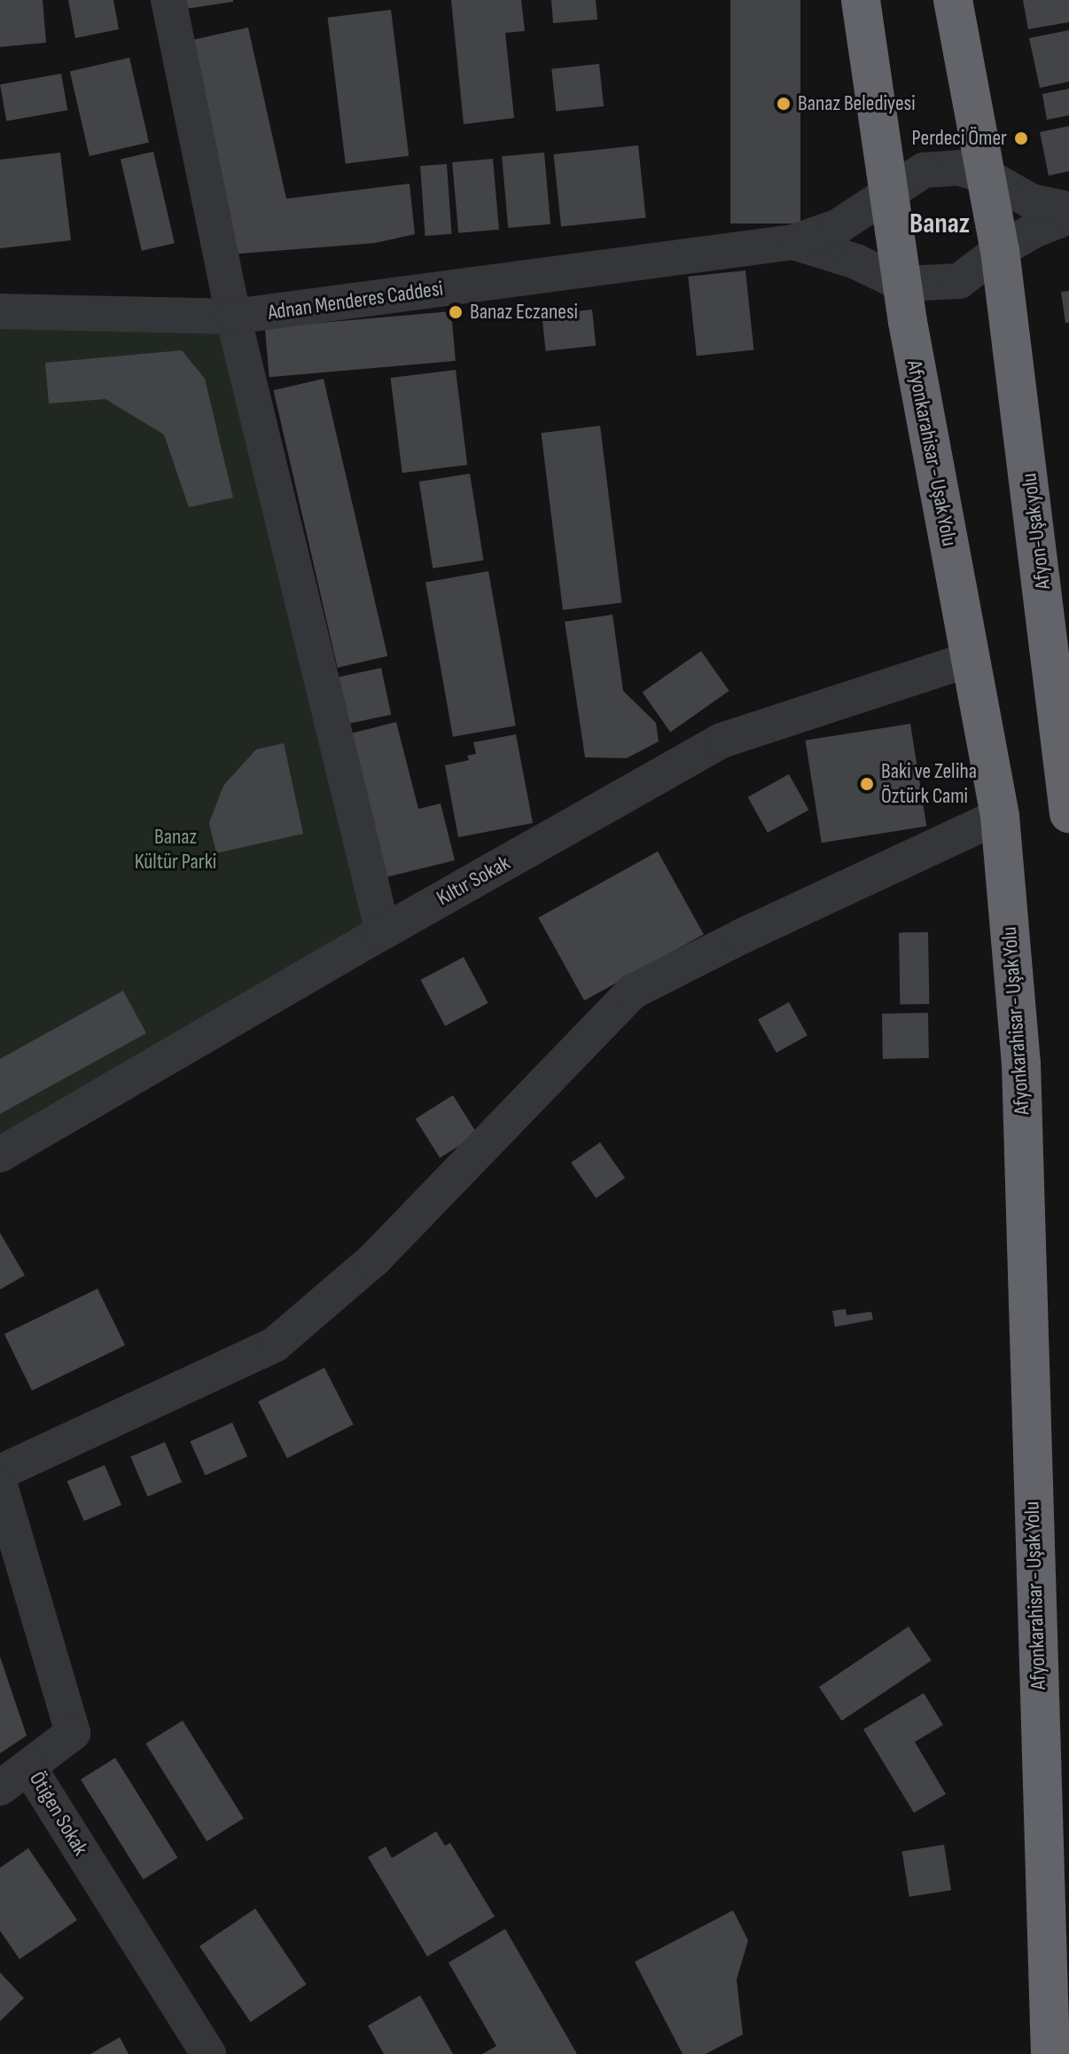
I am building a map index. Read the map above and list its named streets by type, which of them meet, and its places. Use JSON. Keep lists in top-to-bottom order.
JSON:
{
  "streets": {
    "highway": ["Afyonkarahisar - Uşak Yolu", "Afyon-Uşak yolu"],
    "street": ["Adnan Menderes Caddesi", "Kıltır Sokak", "Ötigen Sokak"]
  },
  "crossings": [
    ["Afyonkarahisar - Uşak Yolu", "Afyon-Uşak yolu"],
    ["Afyonkarahisar - Uşak Yolu", "Kıltır Sokak"]
  ],
  "districts": ["Banaz"],
  "parks": ["Banaz Kültür Parki"],
  "places": [
    "Banaz Belediyesi",
    "Perdeci Ömer",
    "Banaz Eczanesi",
    "Baki ve Zeliha Öztürk Cami"
  ]
}
